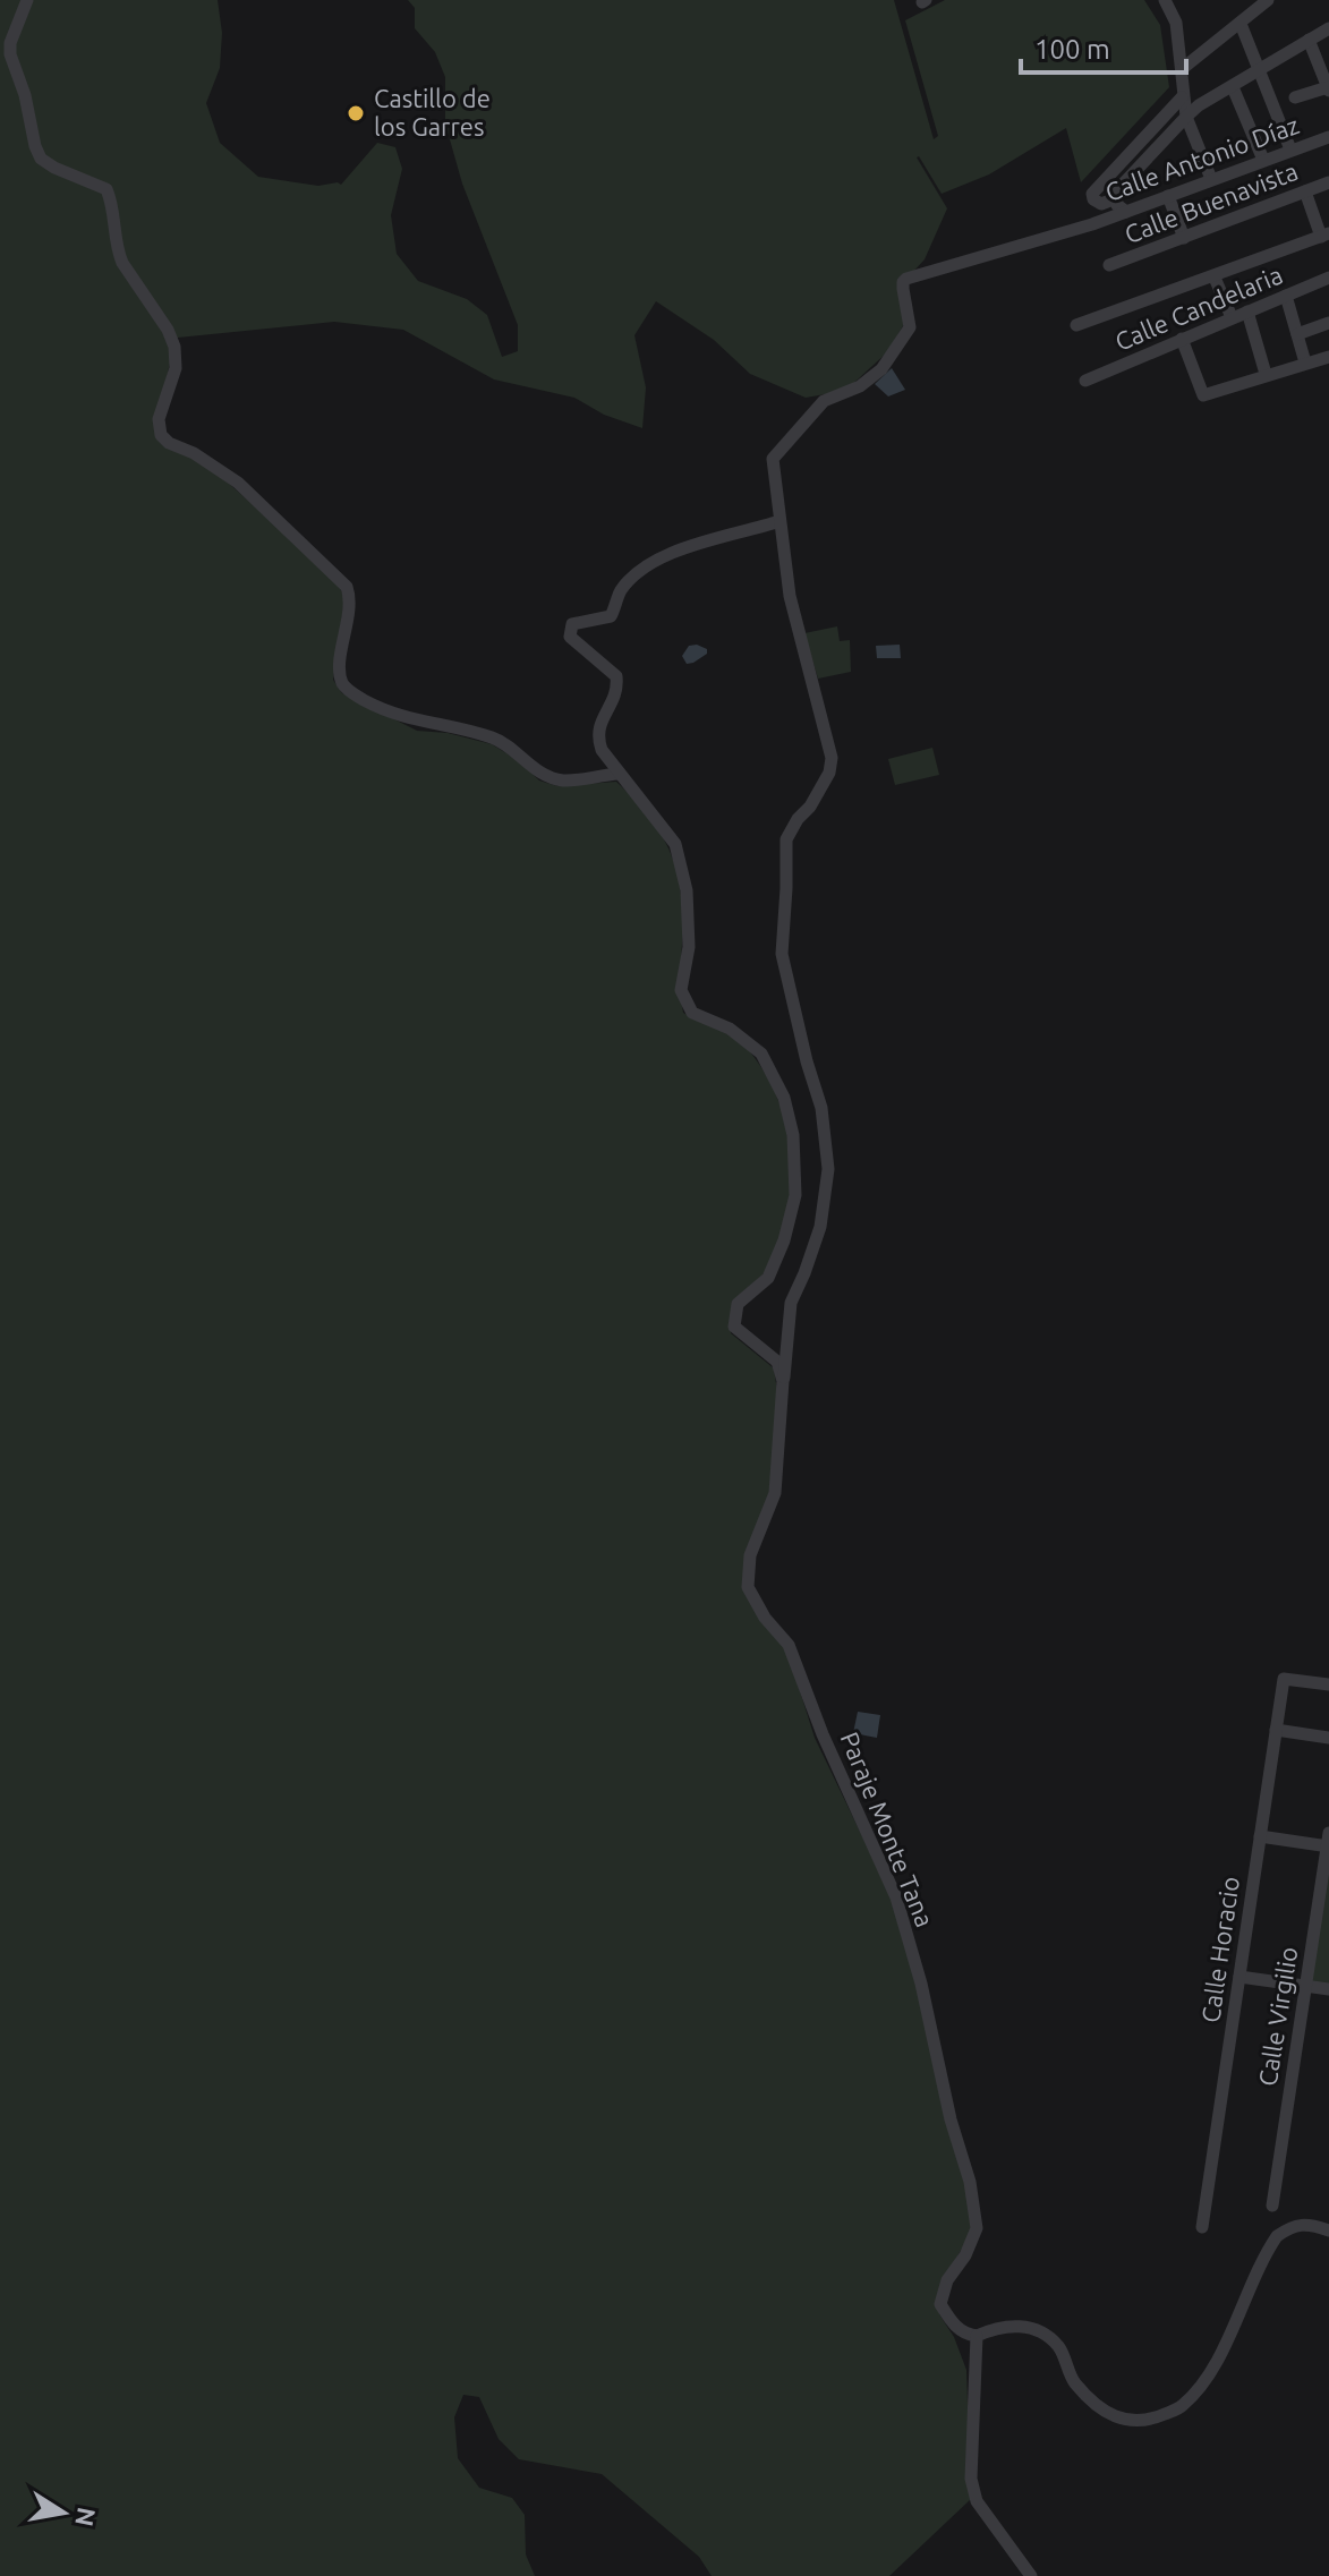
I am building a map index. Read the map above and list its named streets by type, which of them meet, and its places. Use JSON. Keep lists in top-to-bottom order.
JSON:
{
  "streets": {
    "street": [
      "Calle Antonio Díaz",
      "Calle Buenavista",
      "Calle Candelaria",
      "Paraje Monte Tana",
      "Calle Horacio",
      "Calle Virgilio"
    ]
  },
  "crossings": [
    ["Calle Antonio Díaz", "Paraje Monte Tana"]
  ],
  "places": ["Castillo de los Garres"],
  "scale_bar": "100 m",
  "north": "right"
}
